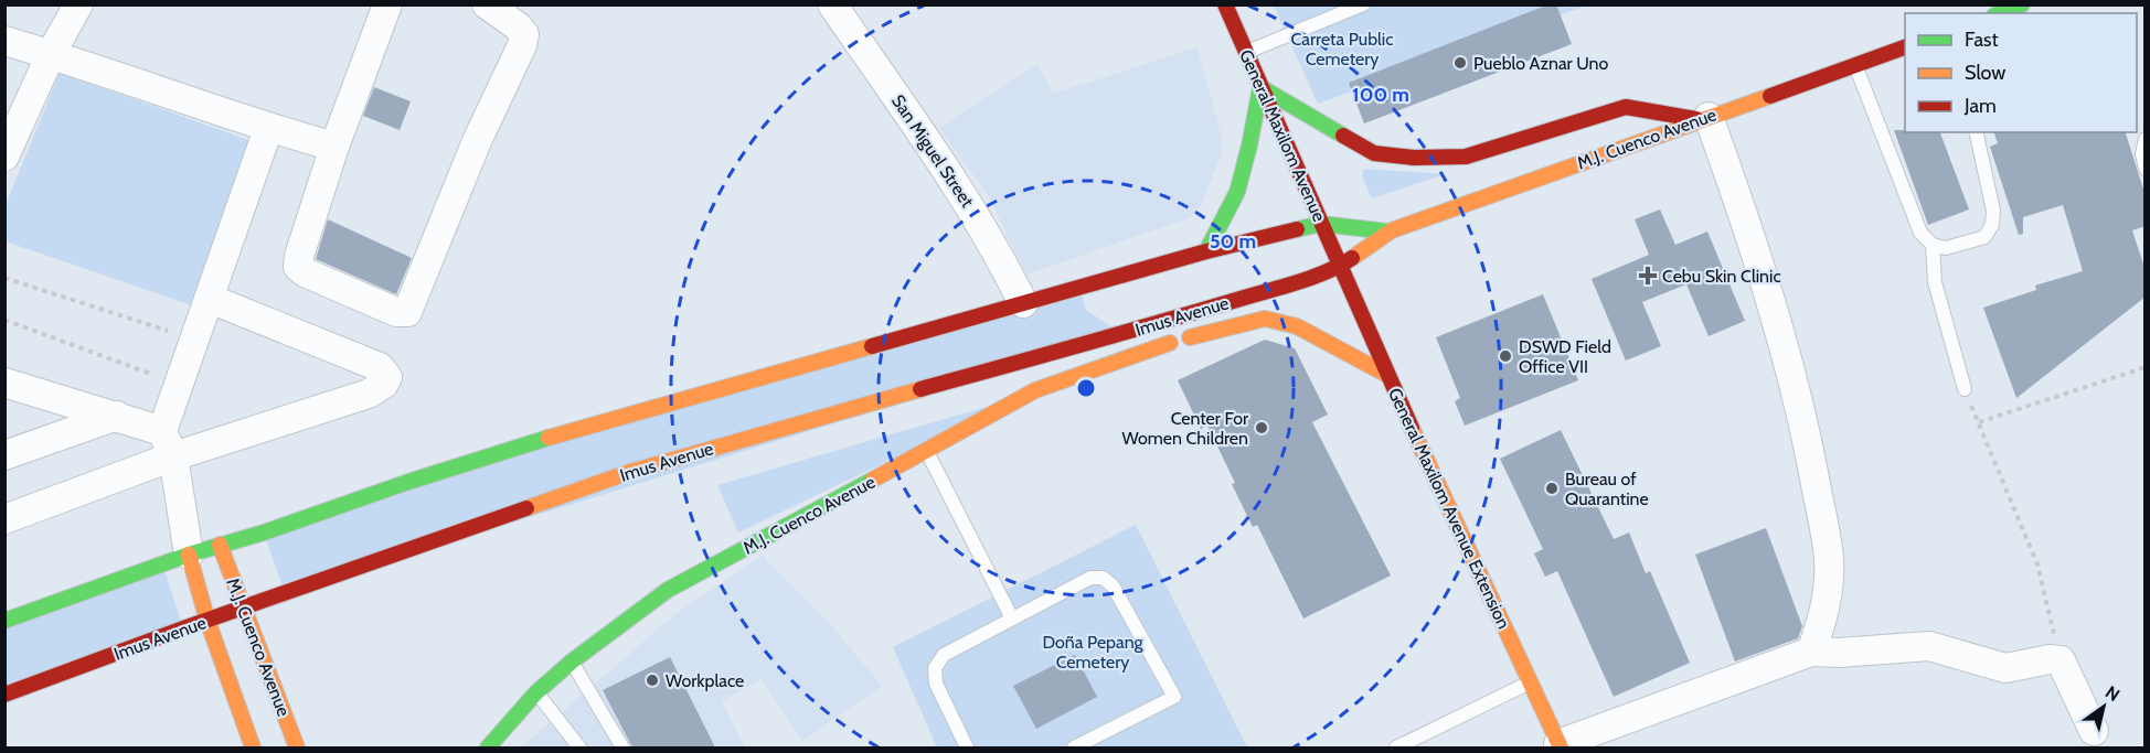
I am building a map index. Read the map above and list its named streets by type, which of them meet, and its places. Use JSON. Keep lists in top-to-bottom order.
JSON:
{
  "streets": {
    "main road": [
      "General Maxilom Avenue",
      "M.J. Cuenco Avenue",
      "Imus Avenue",
      "General Maxilom Avenue Extension"
    ],
    "street": ["San Miguel Street"]
  },
  "crossings": [
    ["General Maxilom Avenue", "M.J. Cuenco Avenue"],
    ["General Maxilom Avenue", "Imus Avenue"],
    ["General Maxilom Avenue", "General Maxilom Avenue Extension"],
    ["M.J. Cuenco Avenue", "Imus Avenue"],
    ["M.J. Cuenco Avenue", "General Maxilom Avenue Extension"],
    ["Imus Avenue", "General Maxilom Avenue Extension"]
  ],
  "parks": ["Carreta Public Cemetery", "Doña Pepang Cemetery"],
  "places": {
    "other": [
      "Pueblo Aznar Uno",
      "DSWD Field Office VII",
      "Center For Women Children",
      "Bureau of Quarantine",
      "Workplace"
    ],
    "health": ["Cebu Skin Clinic"]
  },
  "legend": ["Fast", "Slow", "Jam"],
  "north": "top right",
  "rings": ["100 m", "50 m"]
}
